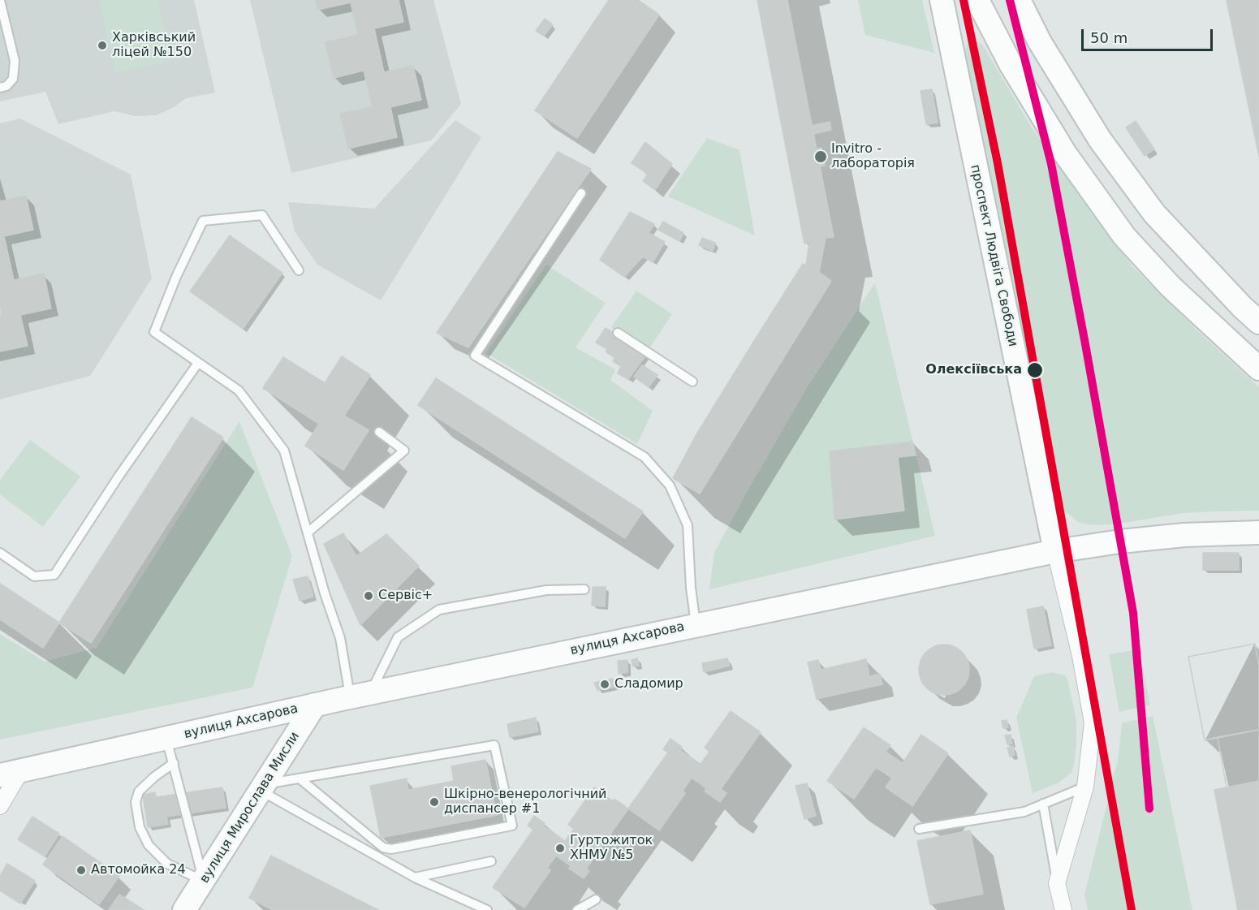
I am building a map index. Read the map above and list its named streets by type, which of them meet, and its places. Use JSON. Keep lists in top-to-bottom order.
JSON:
{
  "streets": {
    "street": ["проспект Людвіга Свободи", "вулиця Ахсарова", "вулиця Мирослава Мисли"]
  },
  "crossings": [
    ["проспект Людвіга Свободи", "вулиця Ахсарова"],
    ["вулиця Ахсарова", "вулиця Мирослава Мисли"]
  ],
  "places": [
    "Харківський ліцей №150",
    "Invitro - лабораторія",
    "Олексіївська",
    "Сервіс+",
    "Сладомир",
    "Шкірно-венерологічний диспансер #1",
    "Гуртожиток ХНМУ №5",
    "Автомойка 24"
  ],
  "scale_bar": "50 m"
}
